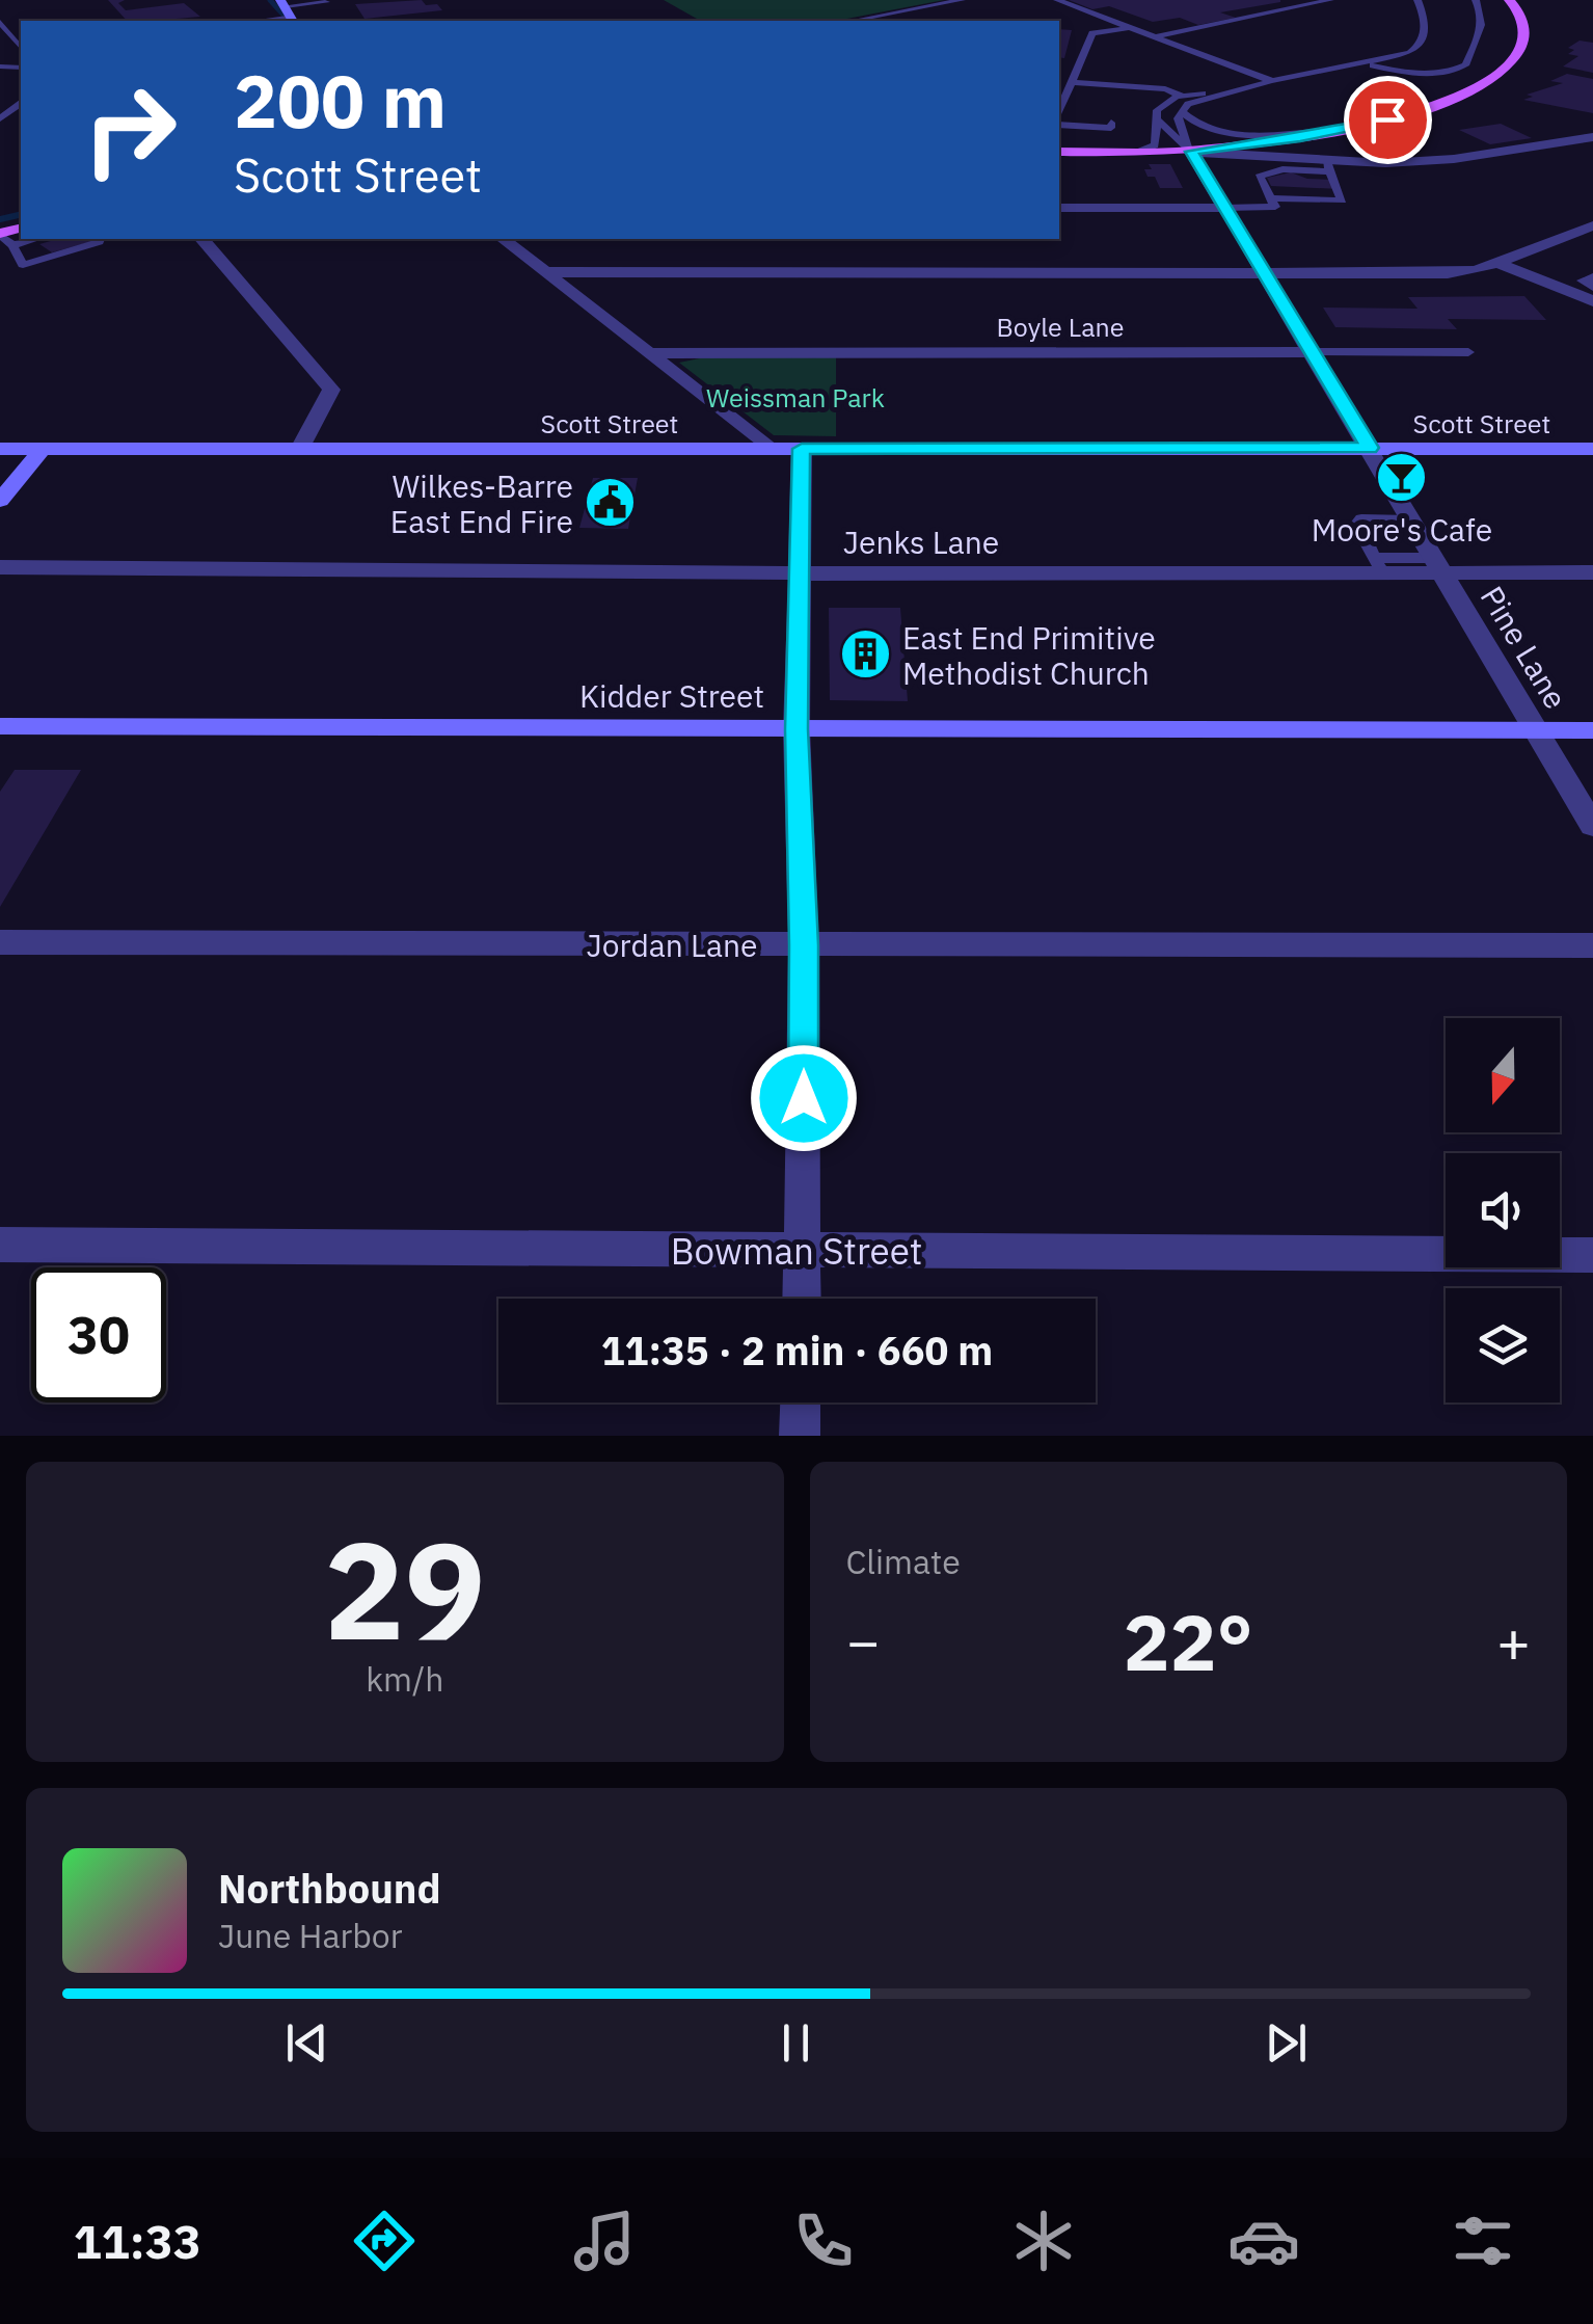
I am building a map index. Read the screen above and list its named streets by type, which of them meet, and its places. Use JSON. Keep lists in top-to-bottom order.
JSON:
{
  "streets": {
    "street": [
      "Boyle Lane",
      "Scott Street",
      "Jenks Lane",
      "Pine Lane",
      "Kidder Street",
      "Jordan Lane",
      "Bowman Street"
    ]
  },
  "crossings": [
    ["Boyle Lane", "Pine Lane"],
    ["Scott Street", "Pine Lane"],
    ["Jenks Lane", "Pine Lane"],
    ["Pine Lane", "Kidder Street"]
  ],
  "parks": ["Weissman Park"],
  "places": {
    "bar": ["Moore's Cafe"],
    "public building": ["Wilkes-Barre East End Fire"],
    "building": ["East End Primitive Methodist Church"]
  },
  "north": "bottom",
  "page": {
    "turn": ["200 m", "Scott Street"],
    "limit": "30",
    "trip": "11:35 · 2 min · 660 m",
    "tile": [
      ["29", "km/h"],
      "Climate"
    ],
    "heat": ["−", "22°", "+"],
    "song": ["Northbound", "June Harbor"],
    "tabs": "11:33"
  }
}
